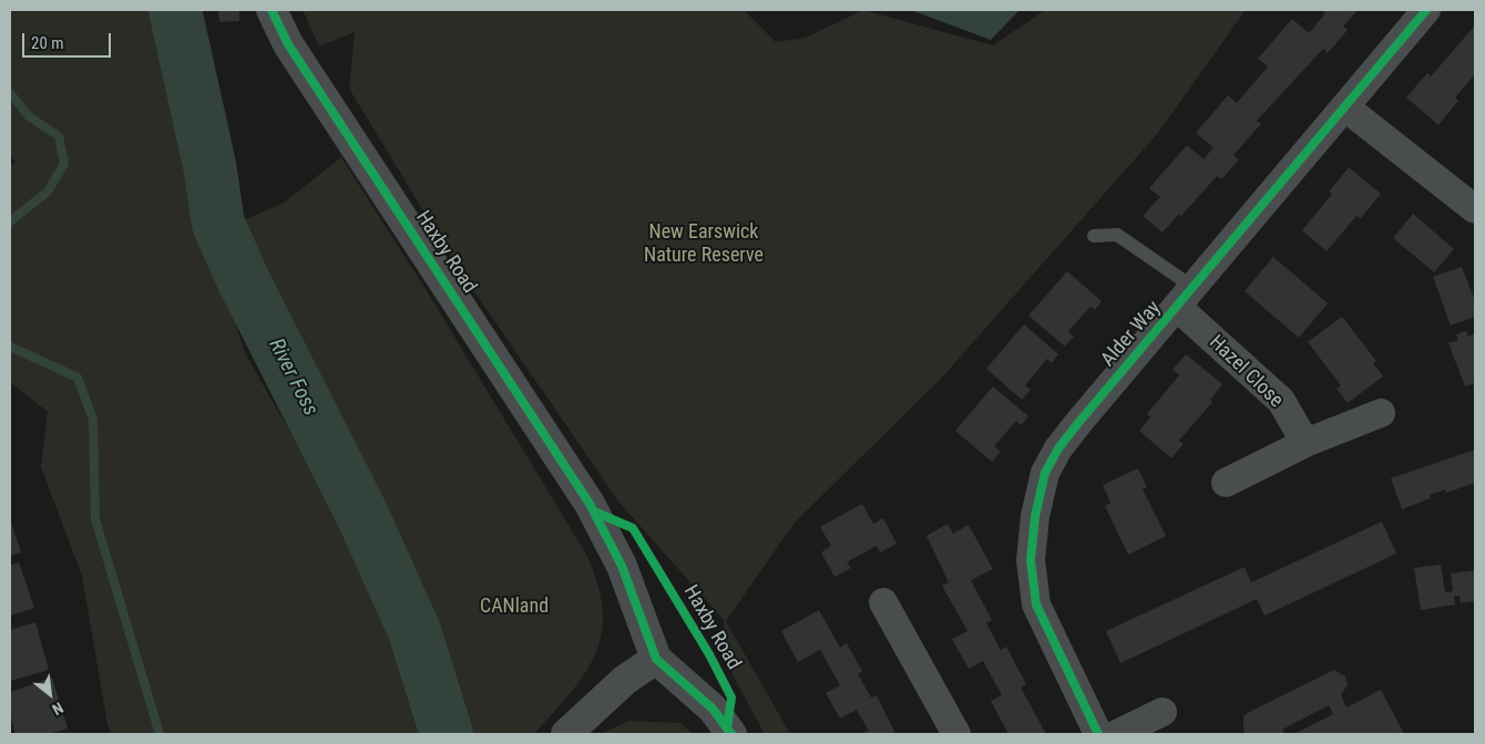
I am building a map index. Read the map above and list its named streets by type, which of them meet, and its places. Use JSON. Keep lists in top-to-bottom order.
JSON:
{
  "streets": {
    "street": ["Haxby Road", "Alder Way", "Hazel Close"]
  },
  "crossings": [
    ["Alder Way", "Hazel Close"]
  ],
  "water": ["River Foss"],
  "parks": ["New Earswick Nature Reserve", "CANland"],
  "scale_bar": "20 m",
  "north": "bottom right"
}
